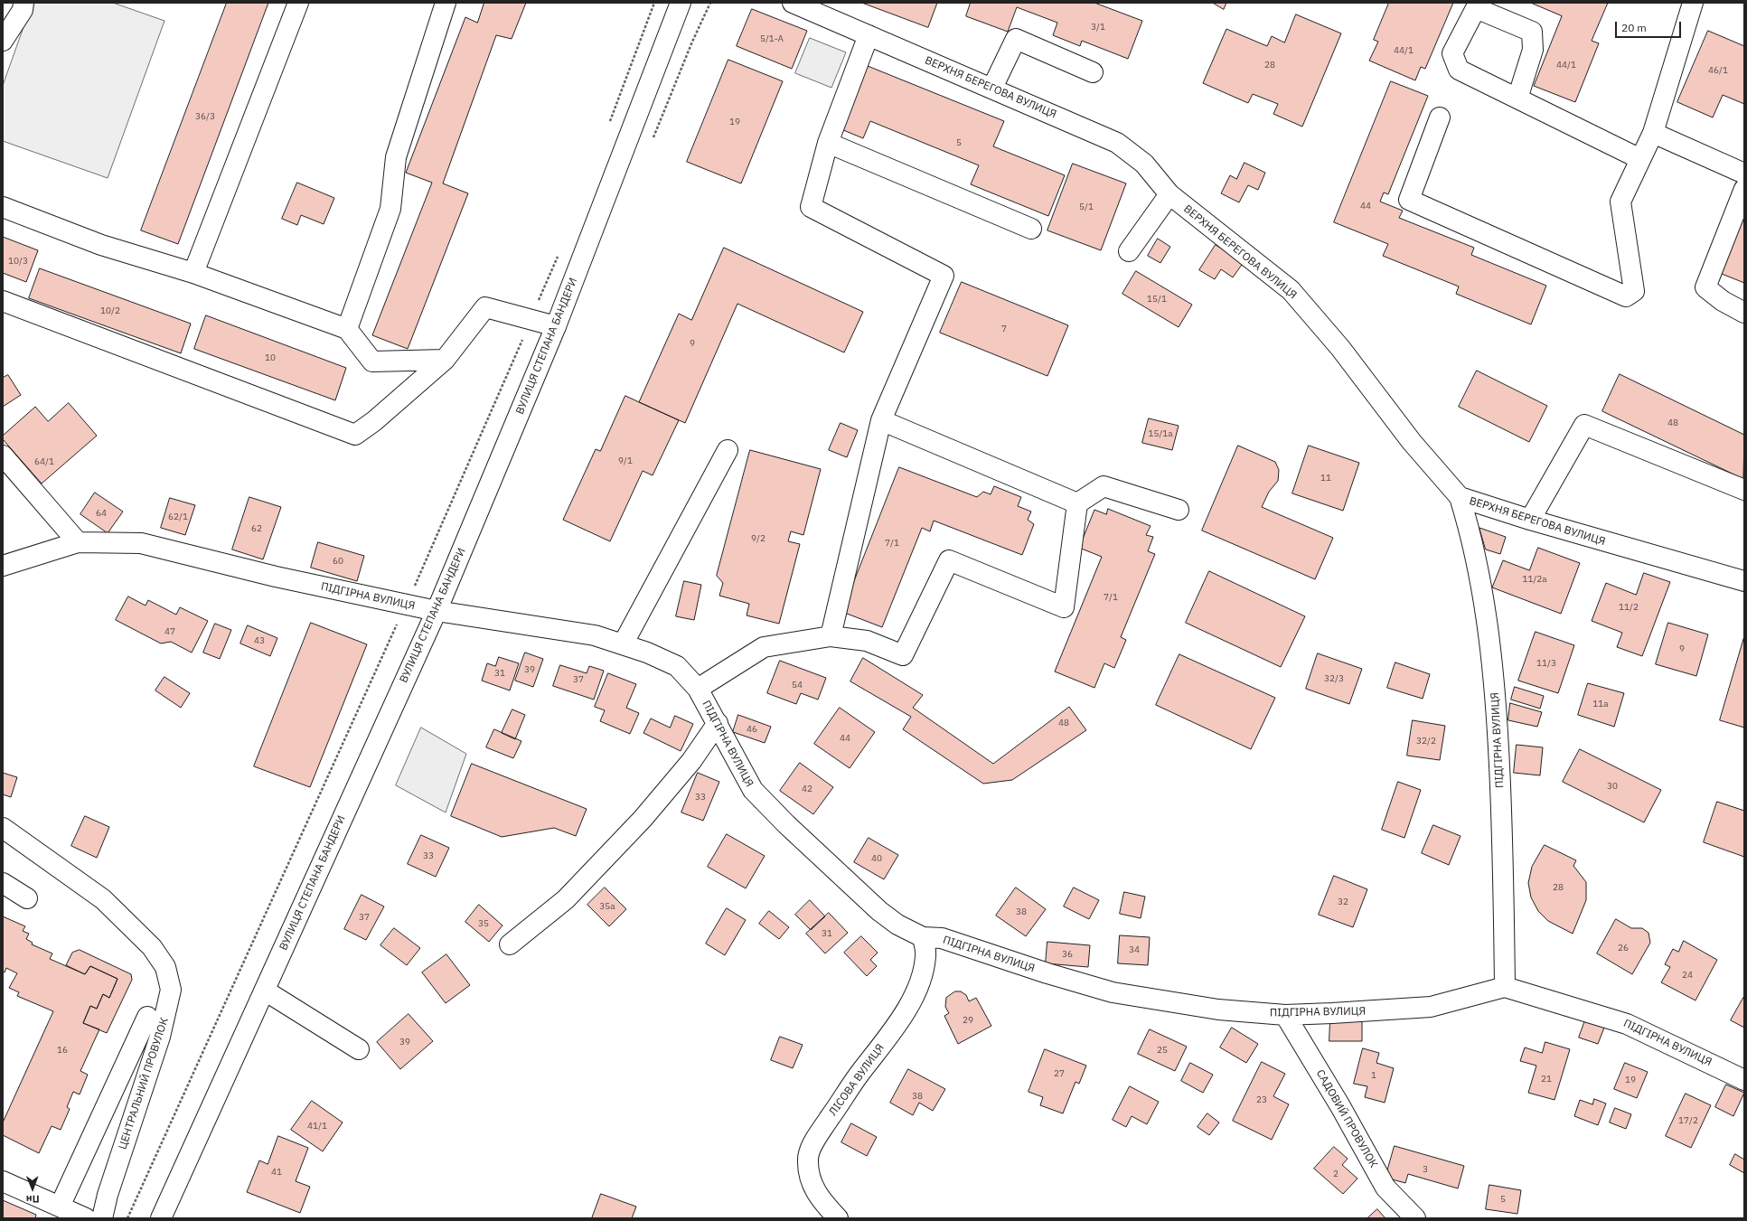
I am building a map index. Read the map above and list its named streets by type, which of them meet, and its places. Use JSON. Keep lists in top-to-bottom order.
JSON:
{
  "streets": {
    "street": [
      "ВЕРХНЯ БЕРЕГОВА ВУЛИЦЯ",
      "ВУЛИЦЯ СТЕПАНА БАНДЕРИ",
      "ПІДГІРНА ВУЛИЦЯ",
      "ЛІСОВА ВУЛИЦЯ",
      "ЦЕНТРАЛЬНИЙ ПРОВУЛОК",
      "САДОВИЙ ПРОВУЛОК"
    ]
  },
  "crossings": [
    ["ВЕРХНЯ БЕРЕГОВА ВУЛИЦЯ", "ПІДГІРНА ВУЛИЦЯ"],
    ["ВУЛИЦЯ СТЕПАНА БАНДЕРИ", "ПІДГІРНА ВУЛИЦЯ"],
    ["ПІДГІРНА ВУЛИЦЯ", "ЛІСОВА ВУЛИЦЯ"],
    ["ПІДГІРНА ВУЛИЦЯ", "САДОВИЙ ПРОВУЛОК"]
  ],
  "house_numbers": [
    "3/1",
    "5/1-А",
    "44/1",
    "28",
    "44/1",
    "46/1",
    "36/3",
    "19",
    "5",
    "44",
    "5/1",
    "10/3",
    "15/1",
    "10/2",
    "7",
    "9",
    "10",
    "48",
    "15/1а",
    "9/1",
    "64/1",
    "11",
    "64",
    "62/1",
    "62",
    "9/2",
    "7/1",
    "60",
    "11/2а",
    "7/1",
    "11/2",
    "47",
    "43",
    "9",
    "11/3",
    "39",
    "31",
    "32/3",
    "37",
    "54",
    "11а",
    "48",
    "46",
    "44",
    "32/2",
    "30",
    "42",
    "33",
    "33",
    "40",
    "28",
    "32",
    "35а",
    "38",
    "37",
    "35",
    "31",
    "26",
    "34",
    "36",
    "24",
    "29",
    "39",
    "16",
    "25",
    "27",
    "1",
    "21",
    "19",
    "38",
    "23",
    "17/2",
    "41/1",
    "3",
    "41",
    "2",
    "5"
  ],
  "scale_bar": "20 m",
  "north": "bottom"
}
